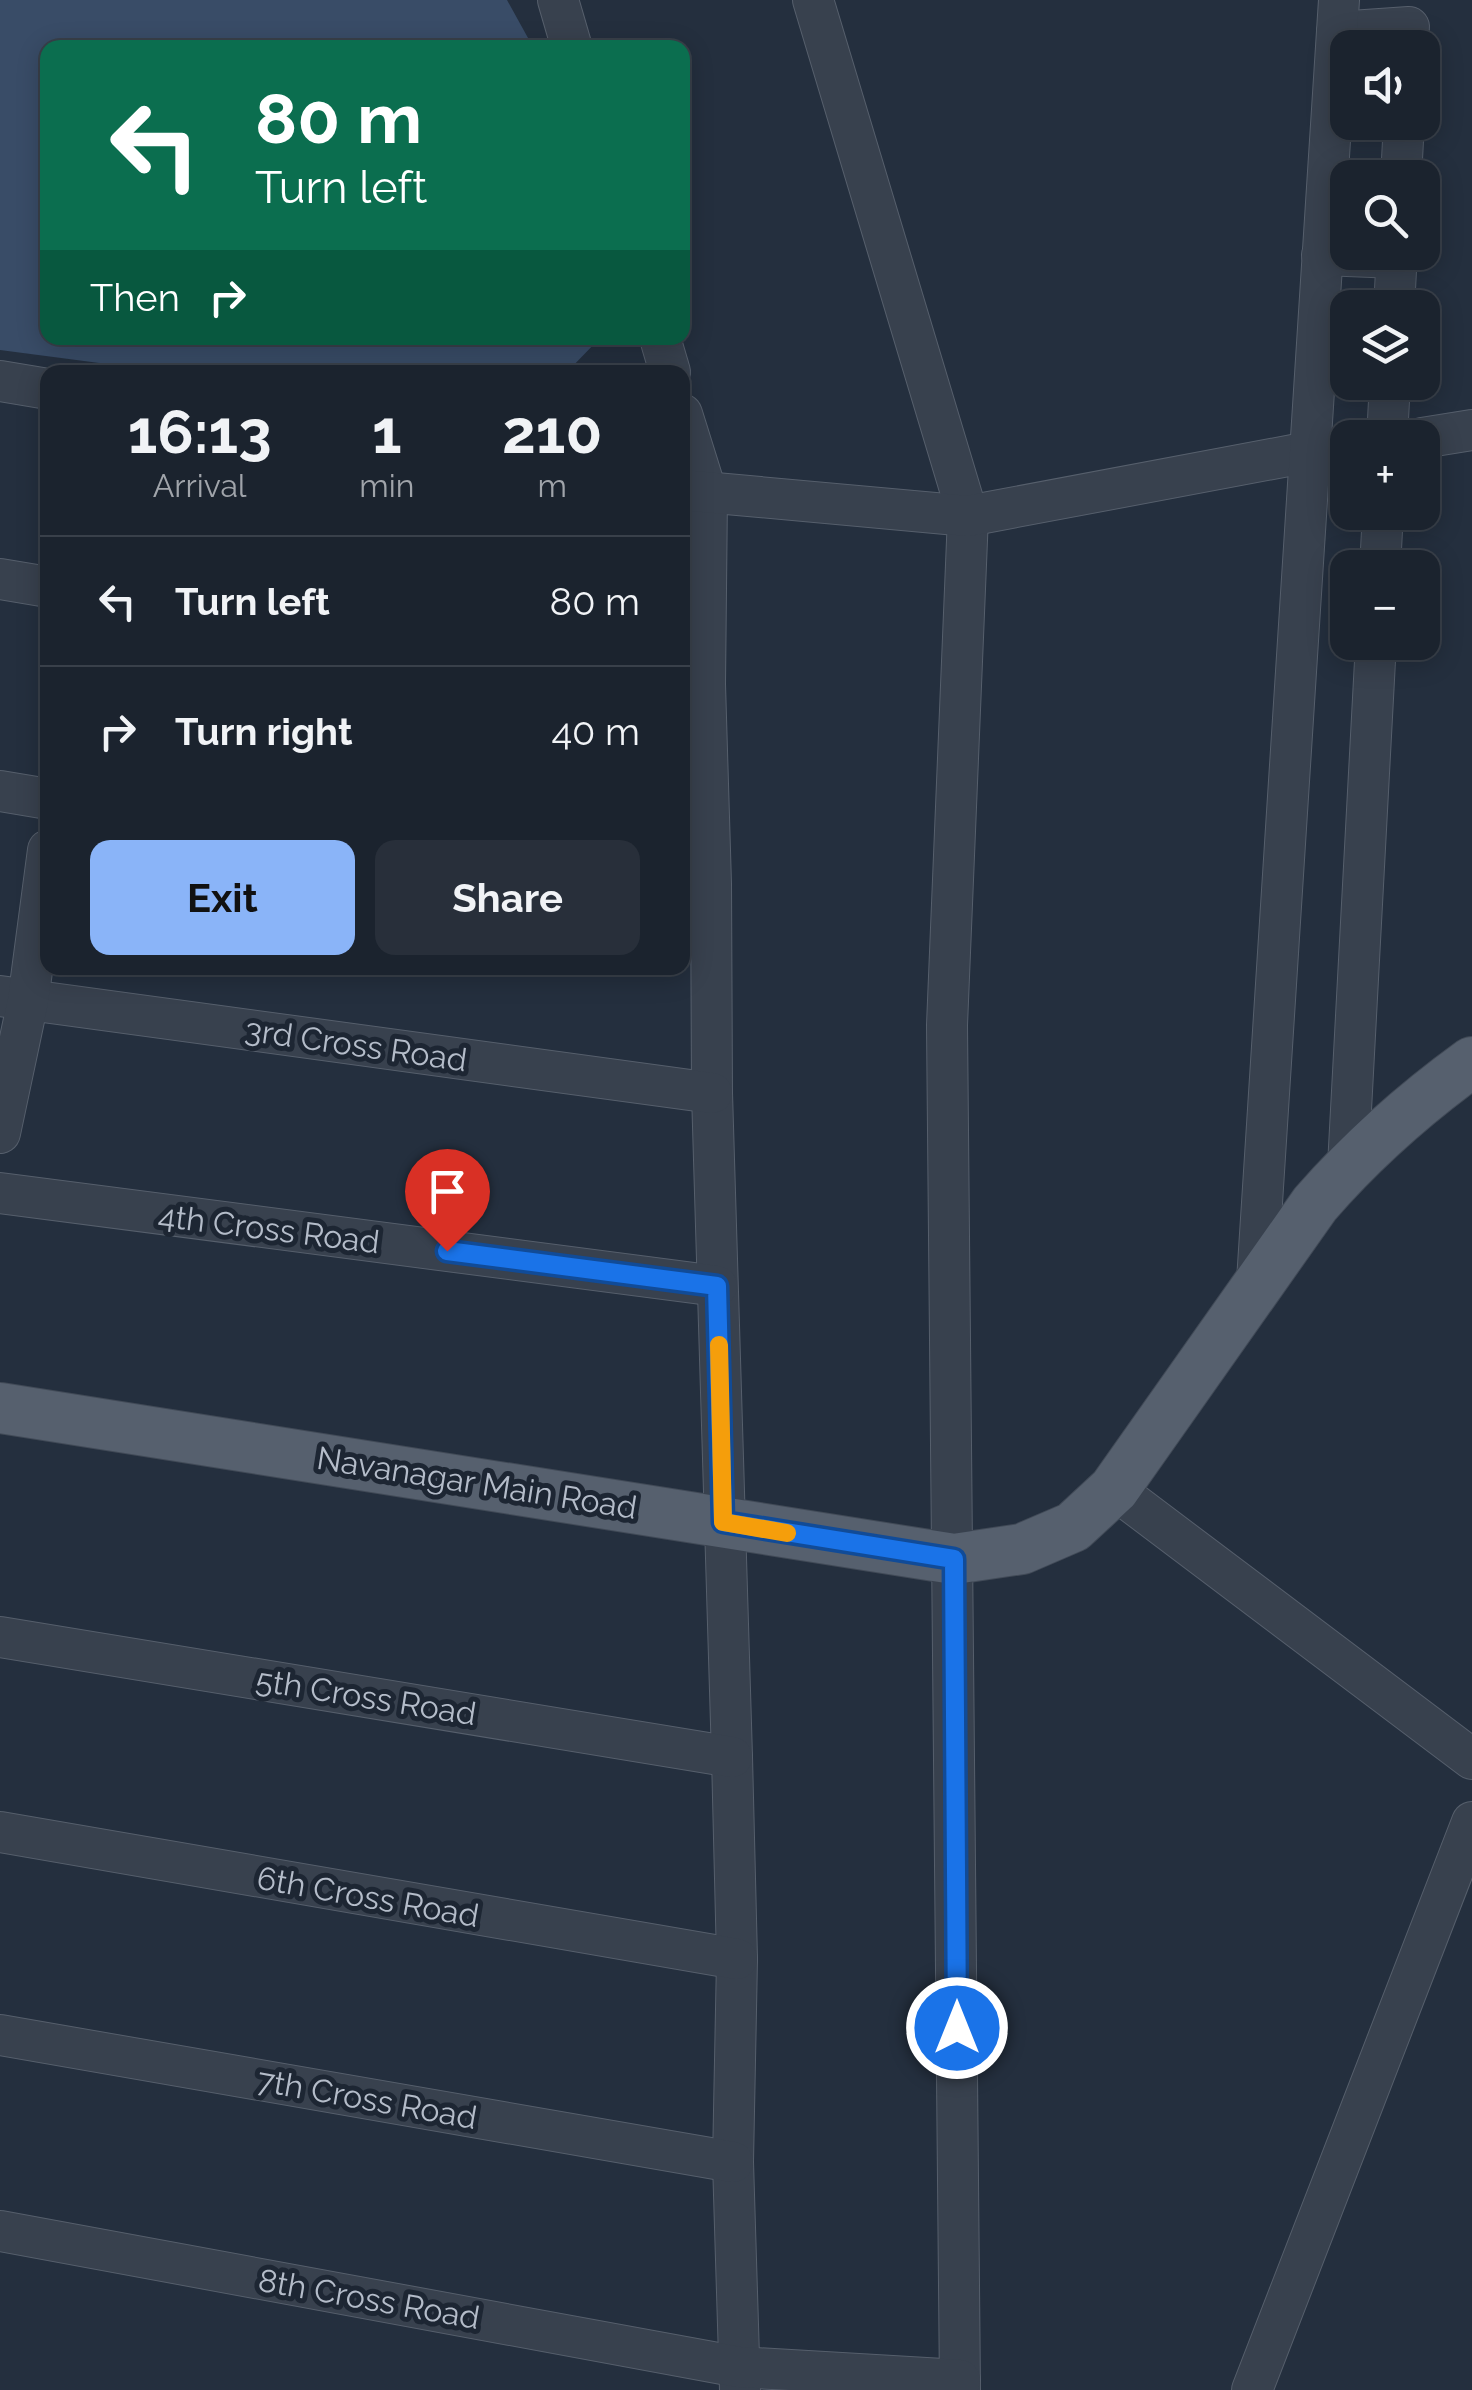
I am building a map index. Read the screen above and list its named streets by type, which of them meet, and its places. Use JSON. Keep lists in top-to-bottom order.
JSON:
{
  "streets": {
    "main road": ["Navanagar Main Road"],
    "street": [
      "3rd Cross Road",
      "4th Cross Road",
      "5th Cross Road",
      "6th Cross Road",
      "7th Cross Road",
      "8th Cross Road"
    ]
  },
  "page": {
    "map_buttons": ["+", "−"],
    "turn": ["80 m", "Turn left"],
    "then": "Then",
    "eta": [
      "16:13",
      "Arrival",
      "1",
      "min",
      "210",
      "m"
    ],
    "list": [
      {
        "name": "Turn left",
        "value": "80 m"
      },
      {
        "name": "Turn right",
        "value": "40 m"
      }
    ],
    "buttons": ["Exit", "Share"]
  }
}
